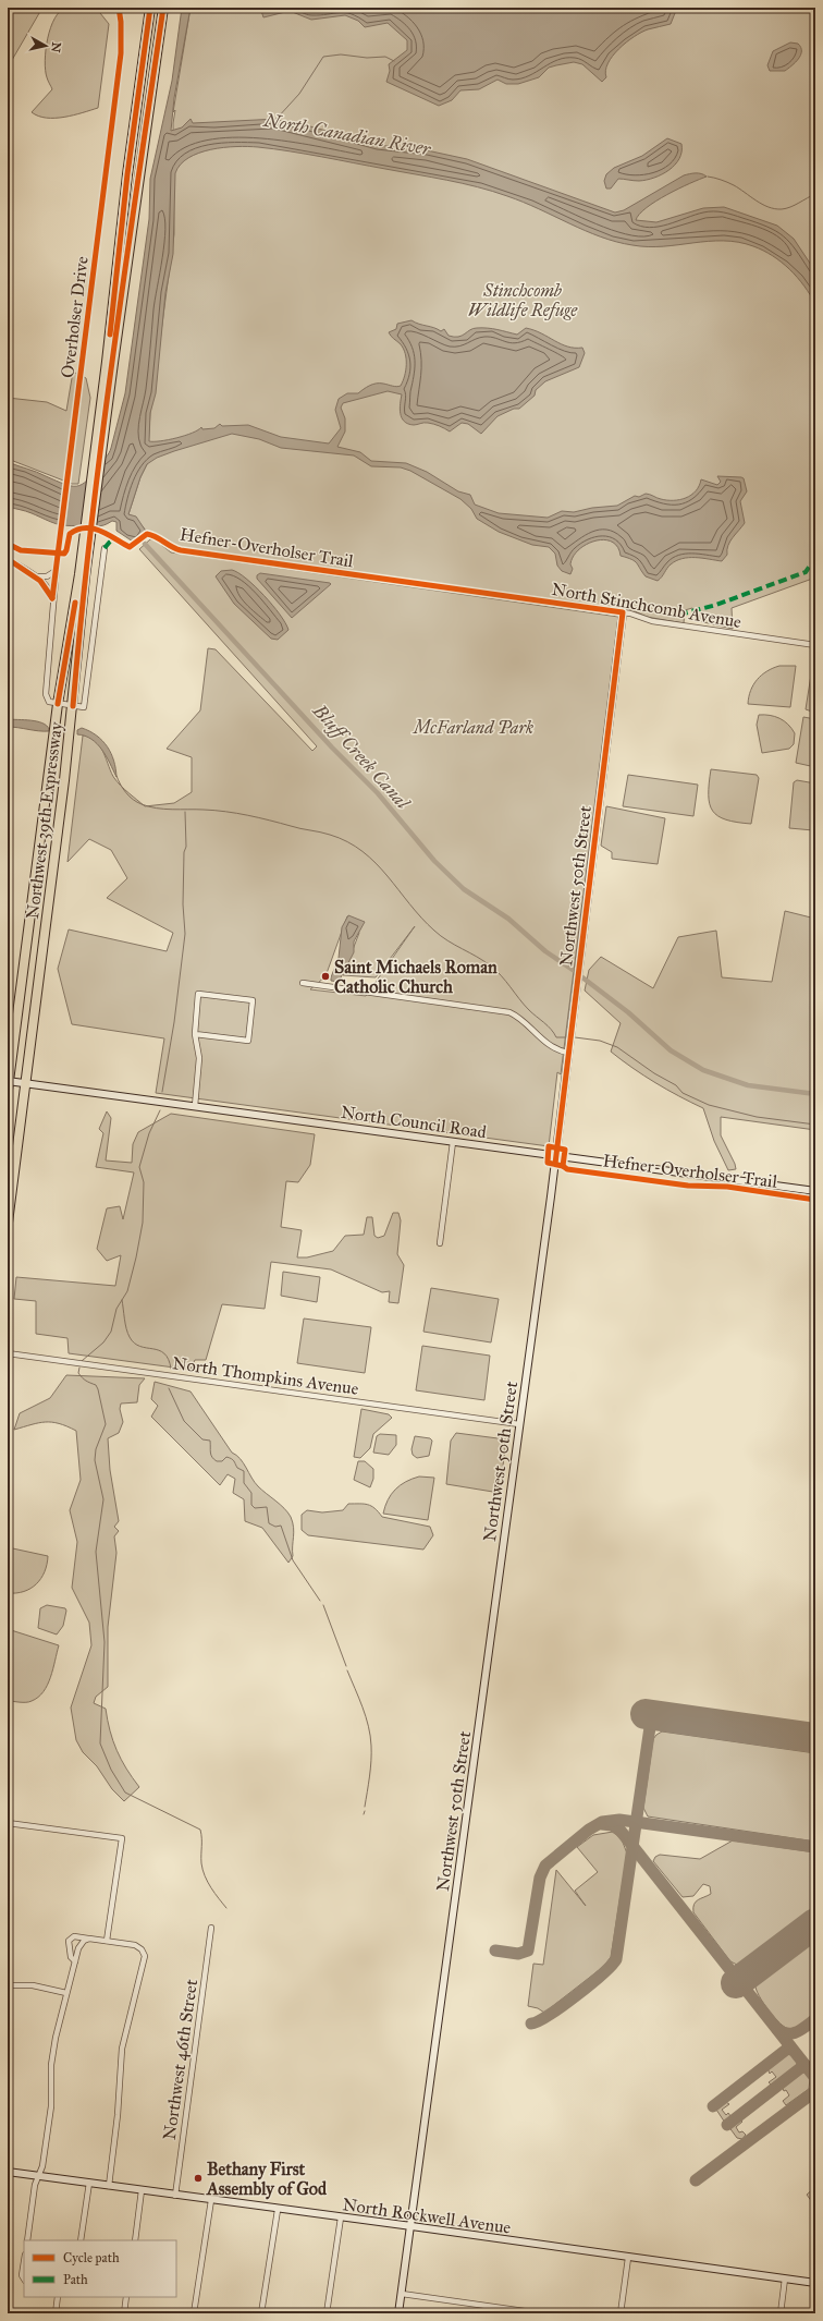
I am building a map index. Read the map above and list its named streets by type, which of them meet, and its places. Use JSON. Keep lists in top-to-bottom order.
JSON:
{
  "streets": {
    "highway": ["Northwest 39th Expressway"],
    "street": [
      "Overholser Drive",
      "North Stinchcomb Avenue",
      "Northwest 50th Street",
      "North Council Road",
      "North Thompkins Avenue",
      "Northwest 46th Street",
      "North Rockwell Avenue"
    ],
    "cycle path": ["Hefner-Overholser Trail"]
  },
  "crossings": [
    ["Overholser Drive", "Northwest 39th Expressway"],
    ["North Stinchcomb Avenue", "Northwest 50th Street"],
    ["Northwest 39th Expressway", "North Council Road"],
    ["Northwest 50th Street", "North Council Road"],
    ["Northwest 50th Street", "North Thompkins Avenue"],
    ["Northwest 50th Street", "North Rockwell Avenue"],
    ["Northwest 46th Street", "North Rockwell Avenue"]
  ],
  "water": ["North Canadian River", "Bluff Creek Canal"],
  "parks": ["Stinchcomb Wildlife Refuge", "McFarland Park"],
  "places": ["Saint Michaels Roman Catholic Church", "Bethany First Assembly of God"],
  "legend": ["Cycle path", "Path"],
  "north": "right"
}
